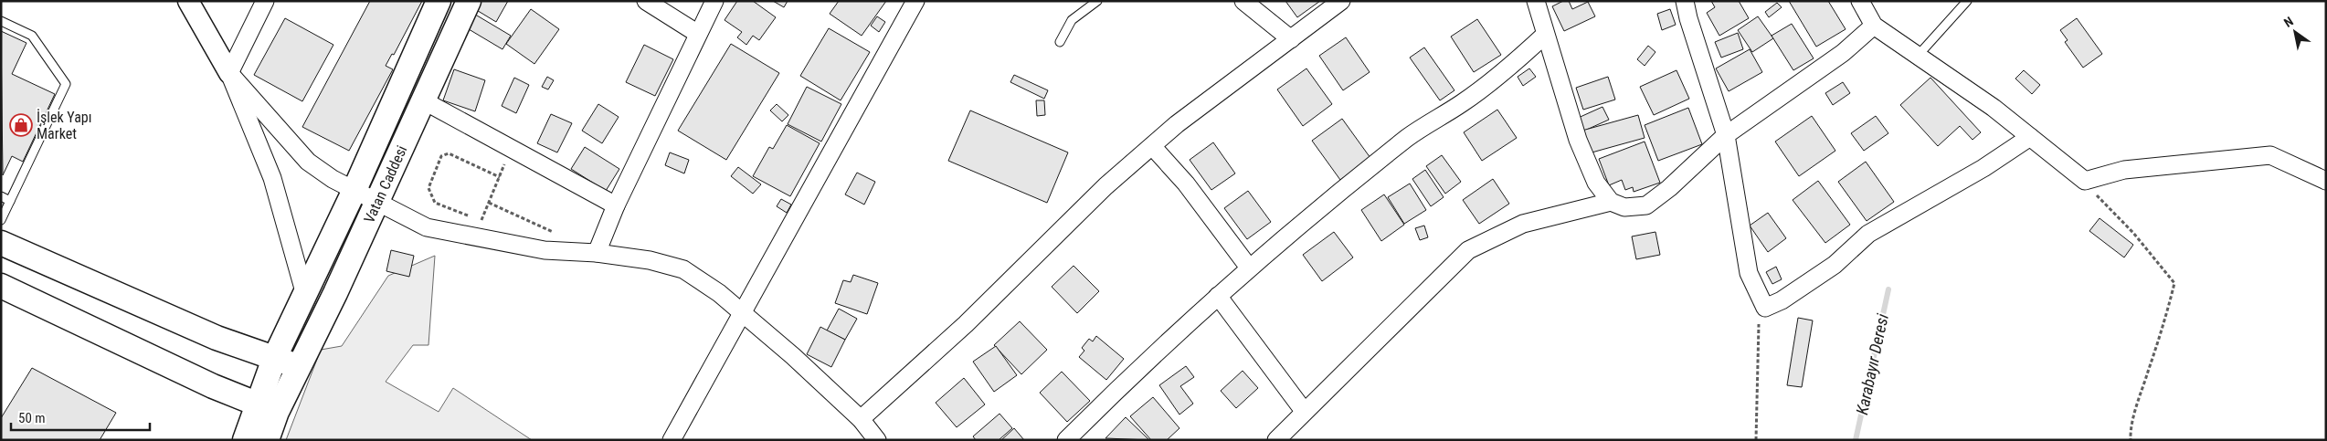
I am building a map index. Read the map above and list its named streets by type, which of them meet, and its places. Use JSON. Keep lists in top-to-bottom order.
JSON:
{
  "streets": {
    "main road": ["Vatan Caddesi"]
  },
  "water": ["Karabayır Deresi"],
  "places": {
    "shop": ["İşlek Yapı Market"]
  },
  "scale_bar": "50 m",
  "north": "top left"
}
